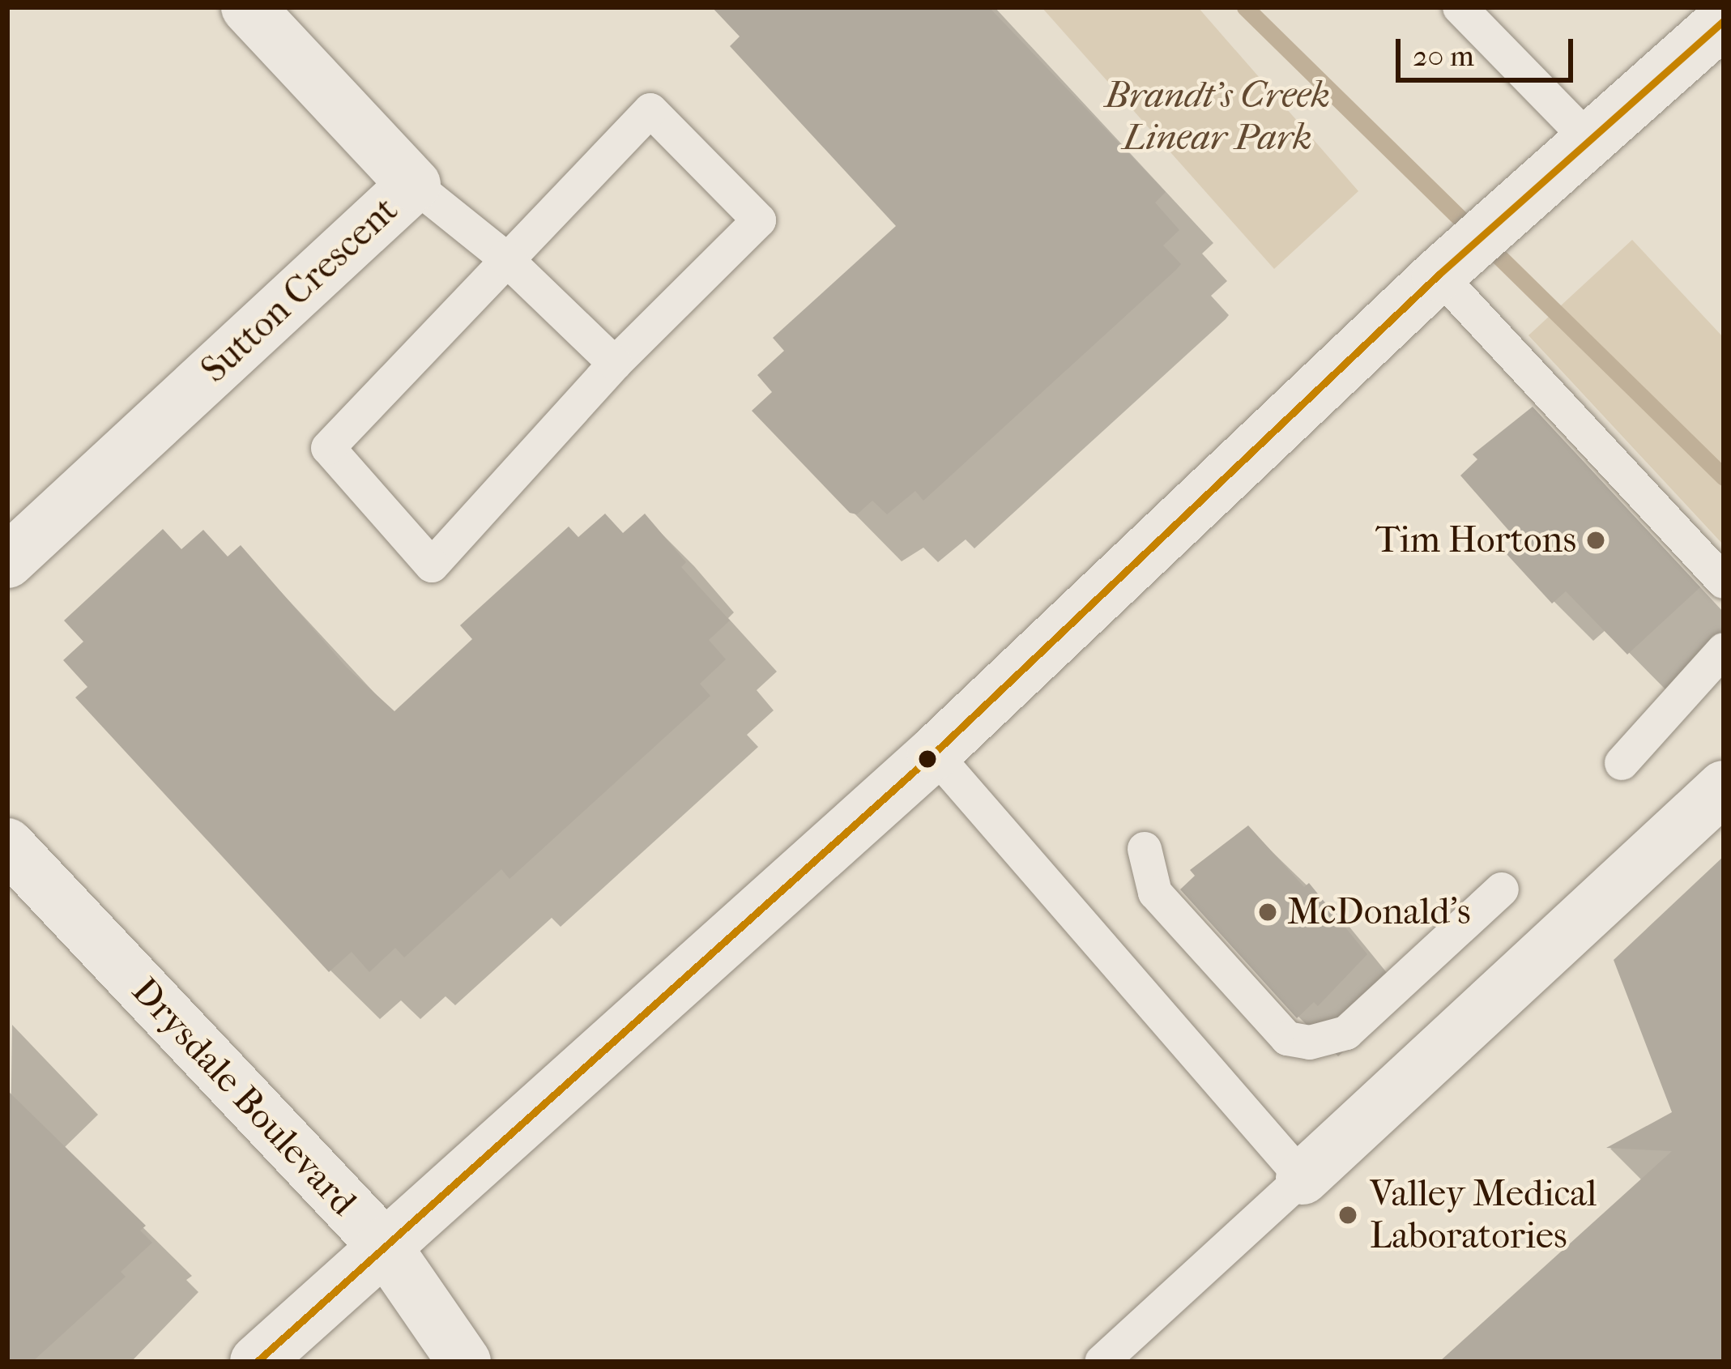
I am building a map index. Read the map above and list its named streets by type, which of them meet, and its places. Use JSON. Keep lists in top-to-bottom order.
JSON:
{
  "streets": {
    "street": ["Sutton Crescent", "Drysdale Boulevard"]
  },
  "parks": ["Brandt's Creek Linear Park"],
  "places": ["Tim Hortons", "McDonald's", "Valley Medical Laboratories"],
  "scale_bar": "20 m"
}
